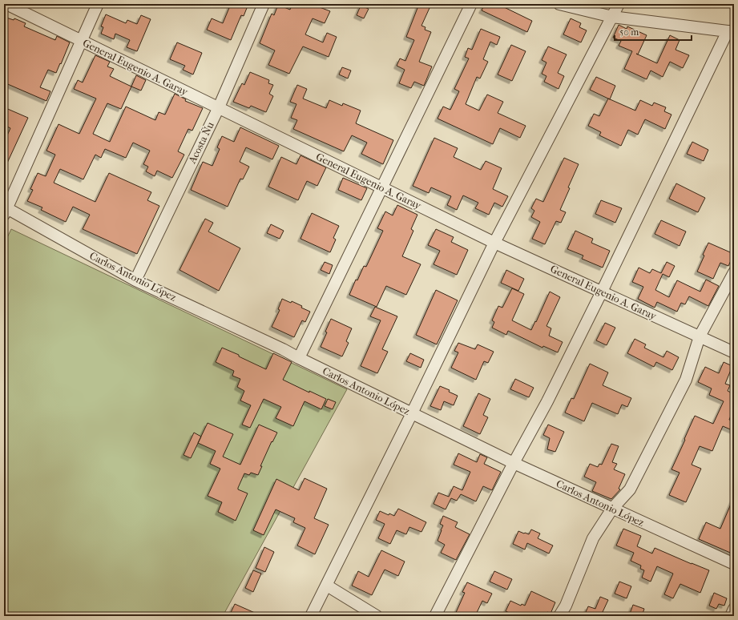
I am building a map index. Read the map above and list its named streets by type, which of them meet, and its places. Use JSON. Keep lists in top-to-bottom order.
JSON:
{
  "streets": {
    "street": ["General Eugenio A. Garay", "Acosta Ñu", "Carlos Antonio López"]
  },
  "crossings": [
    ["General Eugenio A. Garay", "Acosta Ñu"],
    ["Acosta Ñu", "Carlos Antonio López"]
  ],
  "scale_bar": "50 m"
}
